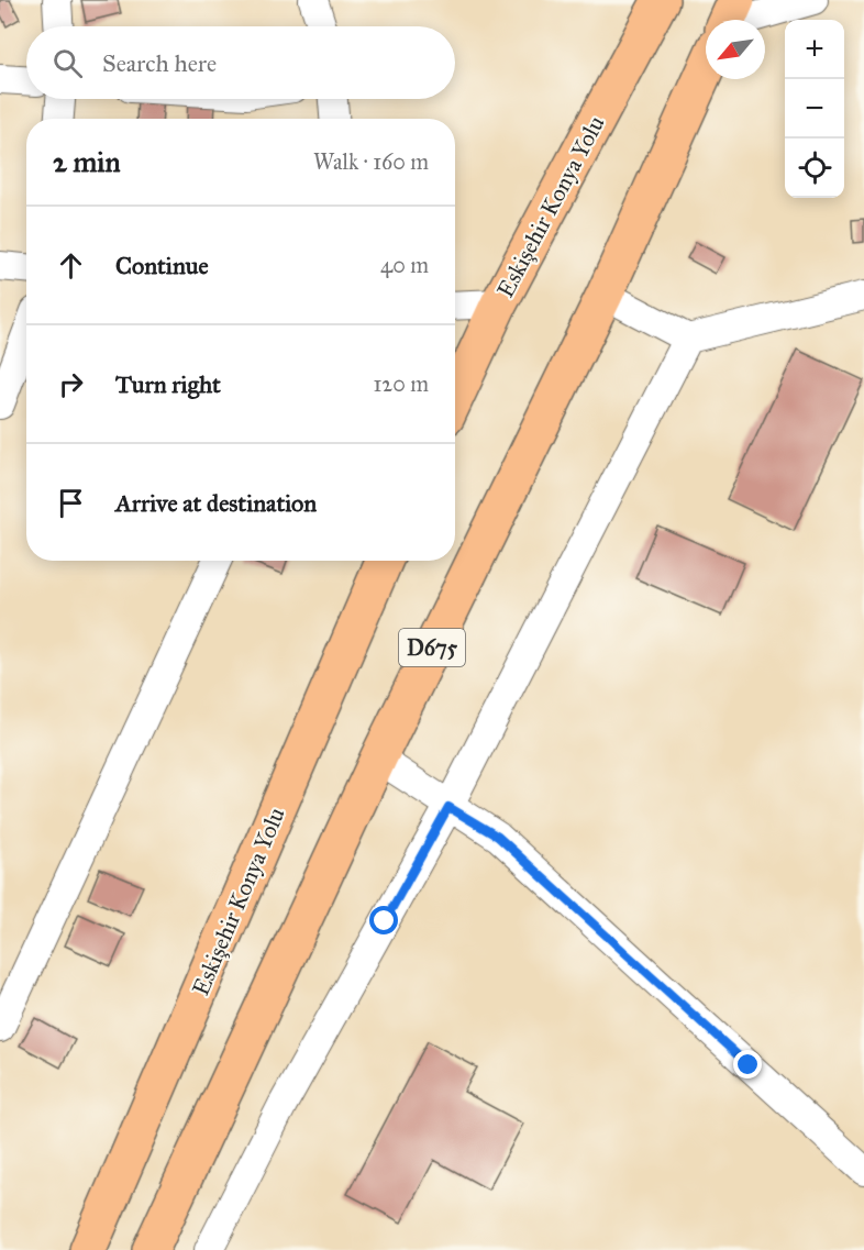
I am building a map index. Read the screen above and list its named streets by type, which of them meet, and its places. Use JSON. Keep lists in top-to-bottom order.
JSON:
{
  "streets": {
    "highway": ["Eskişehir Konya Yolu", "D675"]
  },
  "north": "bottom left",
  "page": {
    "map_buttons": ["+", "−"],
    "search": "Search here",
    "heading": ["2 min", "Walk · 160 m"],
    "list": [
      ["Continue", "40 m"],
      ["Turn right", "120 m"],
      "Arrive at destination"
    ]
  }
}
